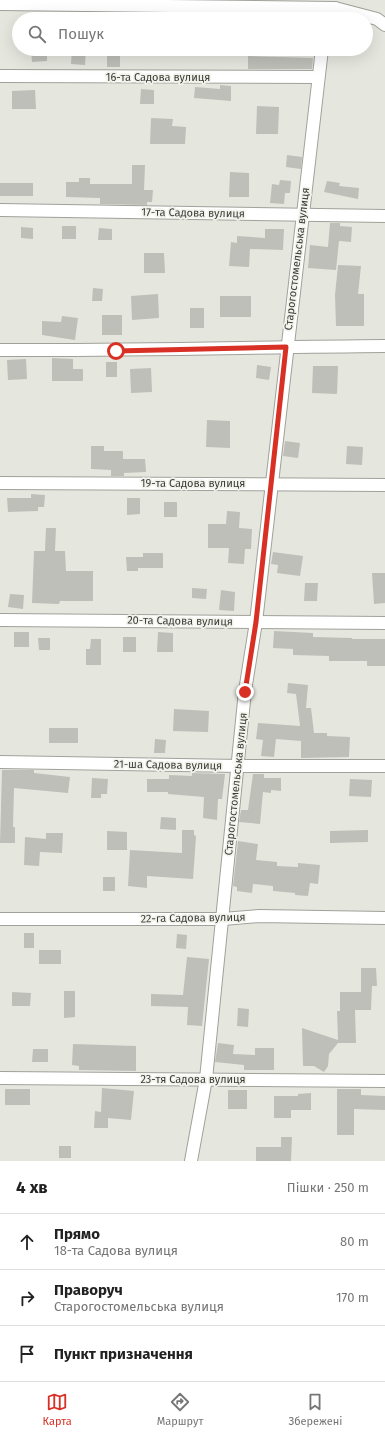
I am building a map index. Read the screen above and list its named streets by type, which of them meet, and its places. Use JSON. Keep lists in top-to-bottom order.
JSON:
{
  "streets": {
    "street": [
      "16-та Садова вулиця",
      "17-та Садова вулиця",
      "Старогостомельська вулиця",
      "19-та Садова вулиця",
      "20-та Садова вулиця",
      "21-ша Садова вулиця",
      "22-га Садова вулиця",
      "23-тя Садова вулиця"
    ]
  },
  "crossings": [
    ["16-та Садова вулиця", "Старогостомельська вулиця"],
    ["17-та Садова вулиця", "Старогостомельська вулиця"],
    ["Старогостомельська вулиця", "19-та Садова вулиця"],
    ["Старогостомельська вулиця", "20-та Садова вулиця"],
    ["Старогостомельська вулиця", "21-ша Садова вулиця"],
    ["Старогостомельська вулиця", "22-га Садова вулиця"],
    ["Старогостомельська вулиця", "23-тя Садова вулиця"]
  ],
  "page": {
    "search": "Пошук",
    "heading": ["4 хв", "Пішки · 250 m"],
    "list": [
      ["Прямо", "18-та Садова вулиця", "80 m"],
      ["Праворуч", "Старогостомельська вулиця", "170 m"],
      "Пункт призначення"
    ],
    "nav": ["Карта", "Маршрут", "Збережені"]
  }
}
